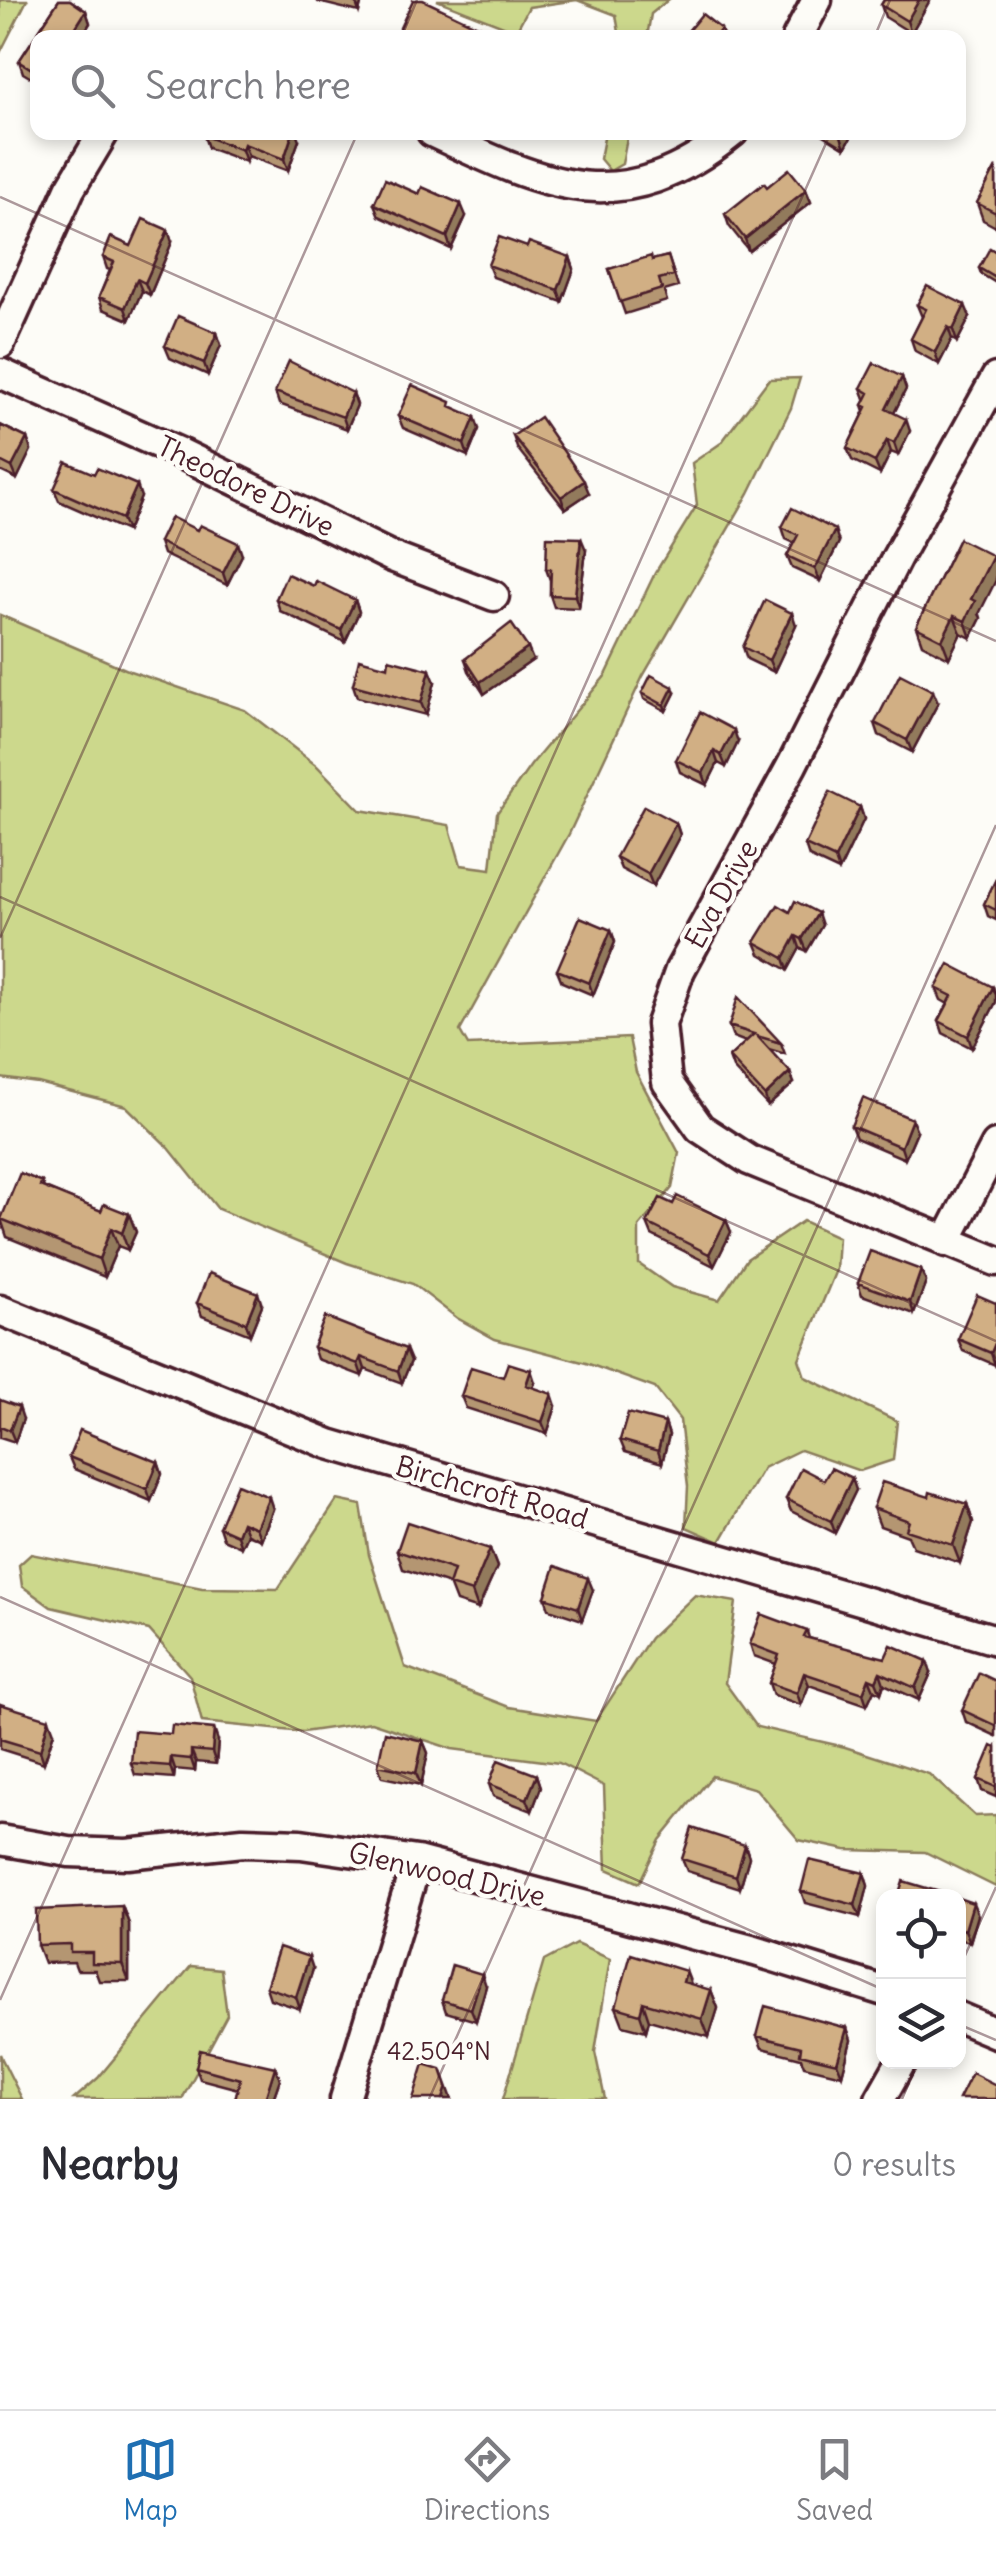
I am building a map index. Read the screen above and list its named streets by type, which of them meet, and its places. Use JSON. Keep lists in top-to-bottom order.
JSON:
{
  "streets": {
    "street": [
      "Theodore Drive",
      "Eva Drive",
      "Birchcroft Road",
      "Glenwood Drive"
    ]
  },
  "page": {
    "search": "Search here",
    "heading": ["Nearby", "0 results"],
    "nav": ["Map", "Directions", "Saved"]
  },
  "coordinates": ["42.504°N"]
}
